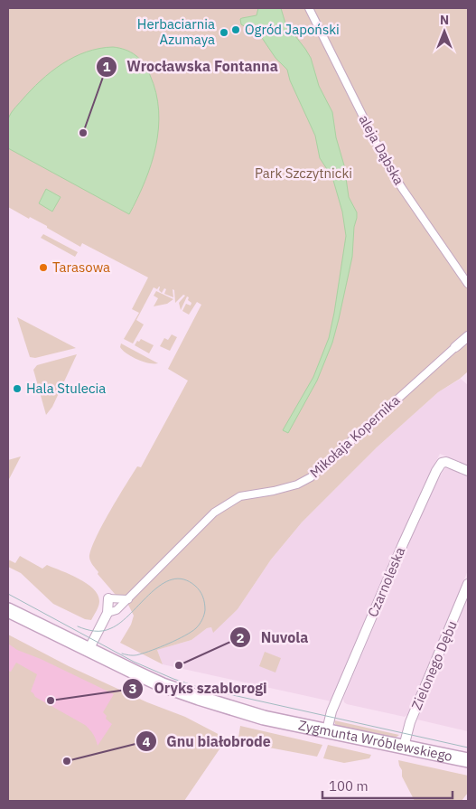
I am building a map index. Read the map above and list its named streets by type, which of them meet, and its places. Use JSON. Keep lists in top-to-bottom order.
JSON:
{
  "streets": {
    "main road": ["Zygmunta Wróblewskiego"],
    "street": [
      "aleja Dąbska",
      "Mikołaja Kopernika",
      "Czarnoleska",
      "Zielonego Dębu"
    ]
  },
  "crossings": [
    ["Czarnoleska", "Zygmunta Wróblewskiego"],
    ["Zielonego Dębu", "Zygmunta Wróblewskiego"]
  ],
  "parks": ["Park Szczytnicki"],
  "places": [
    "Ogród Japoński",
    "Herbaciarnia Azumaya",
    "Wrocławska Fontanna",
    "Tarasowa",
    "Hala Stulecia",
    "Nuvola",
    "Oryks szablorogi",
    "Gnu białobrode"
  ],
  "scale_bar": "100 m",
  "north": "top"
}
